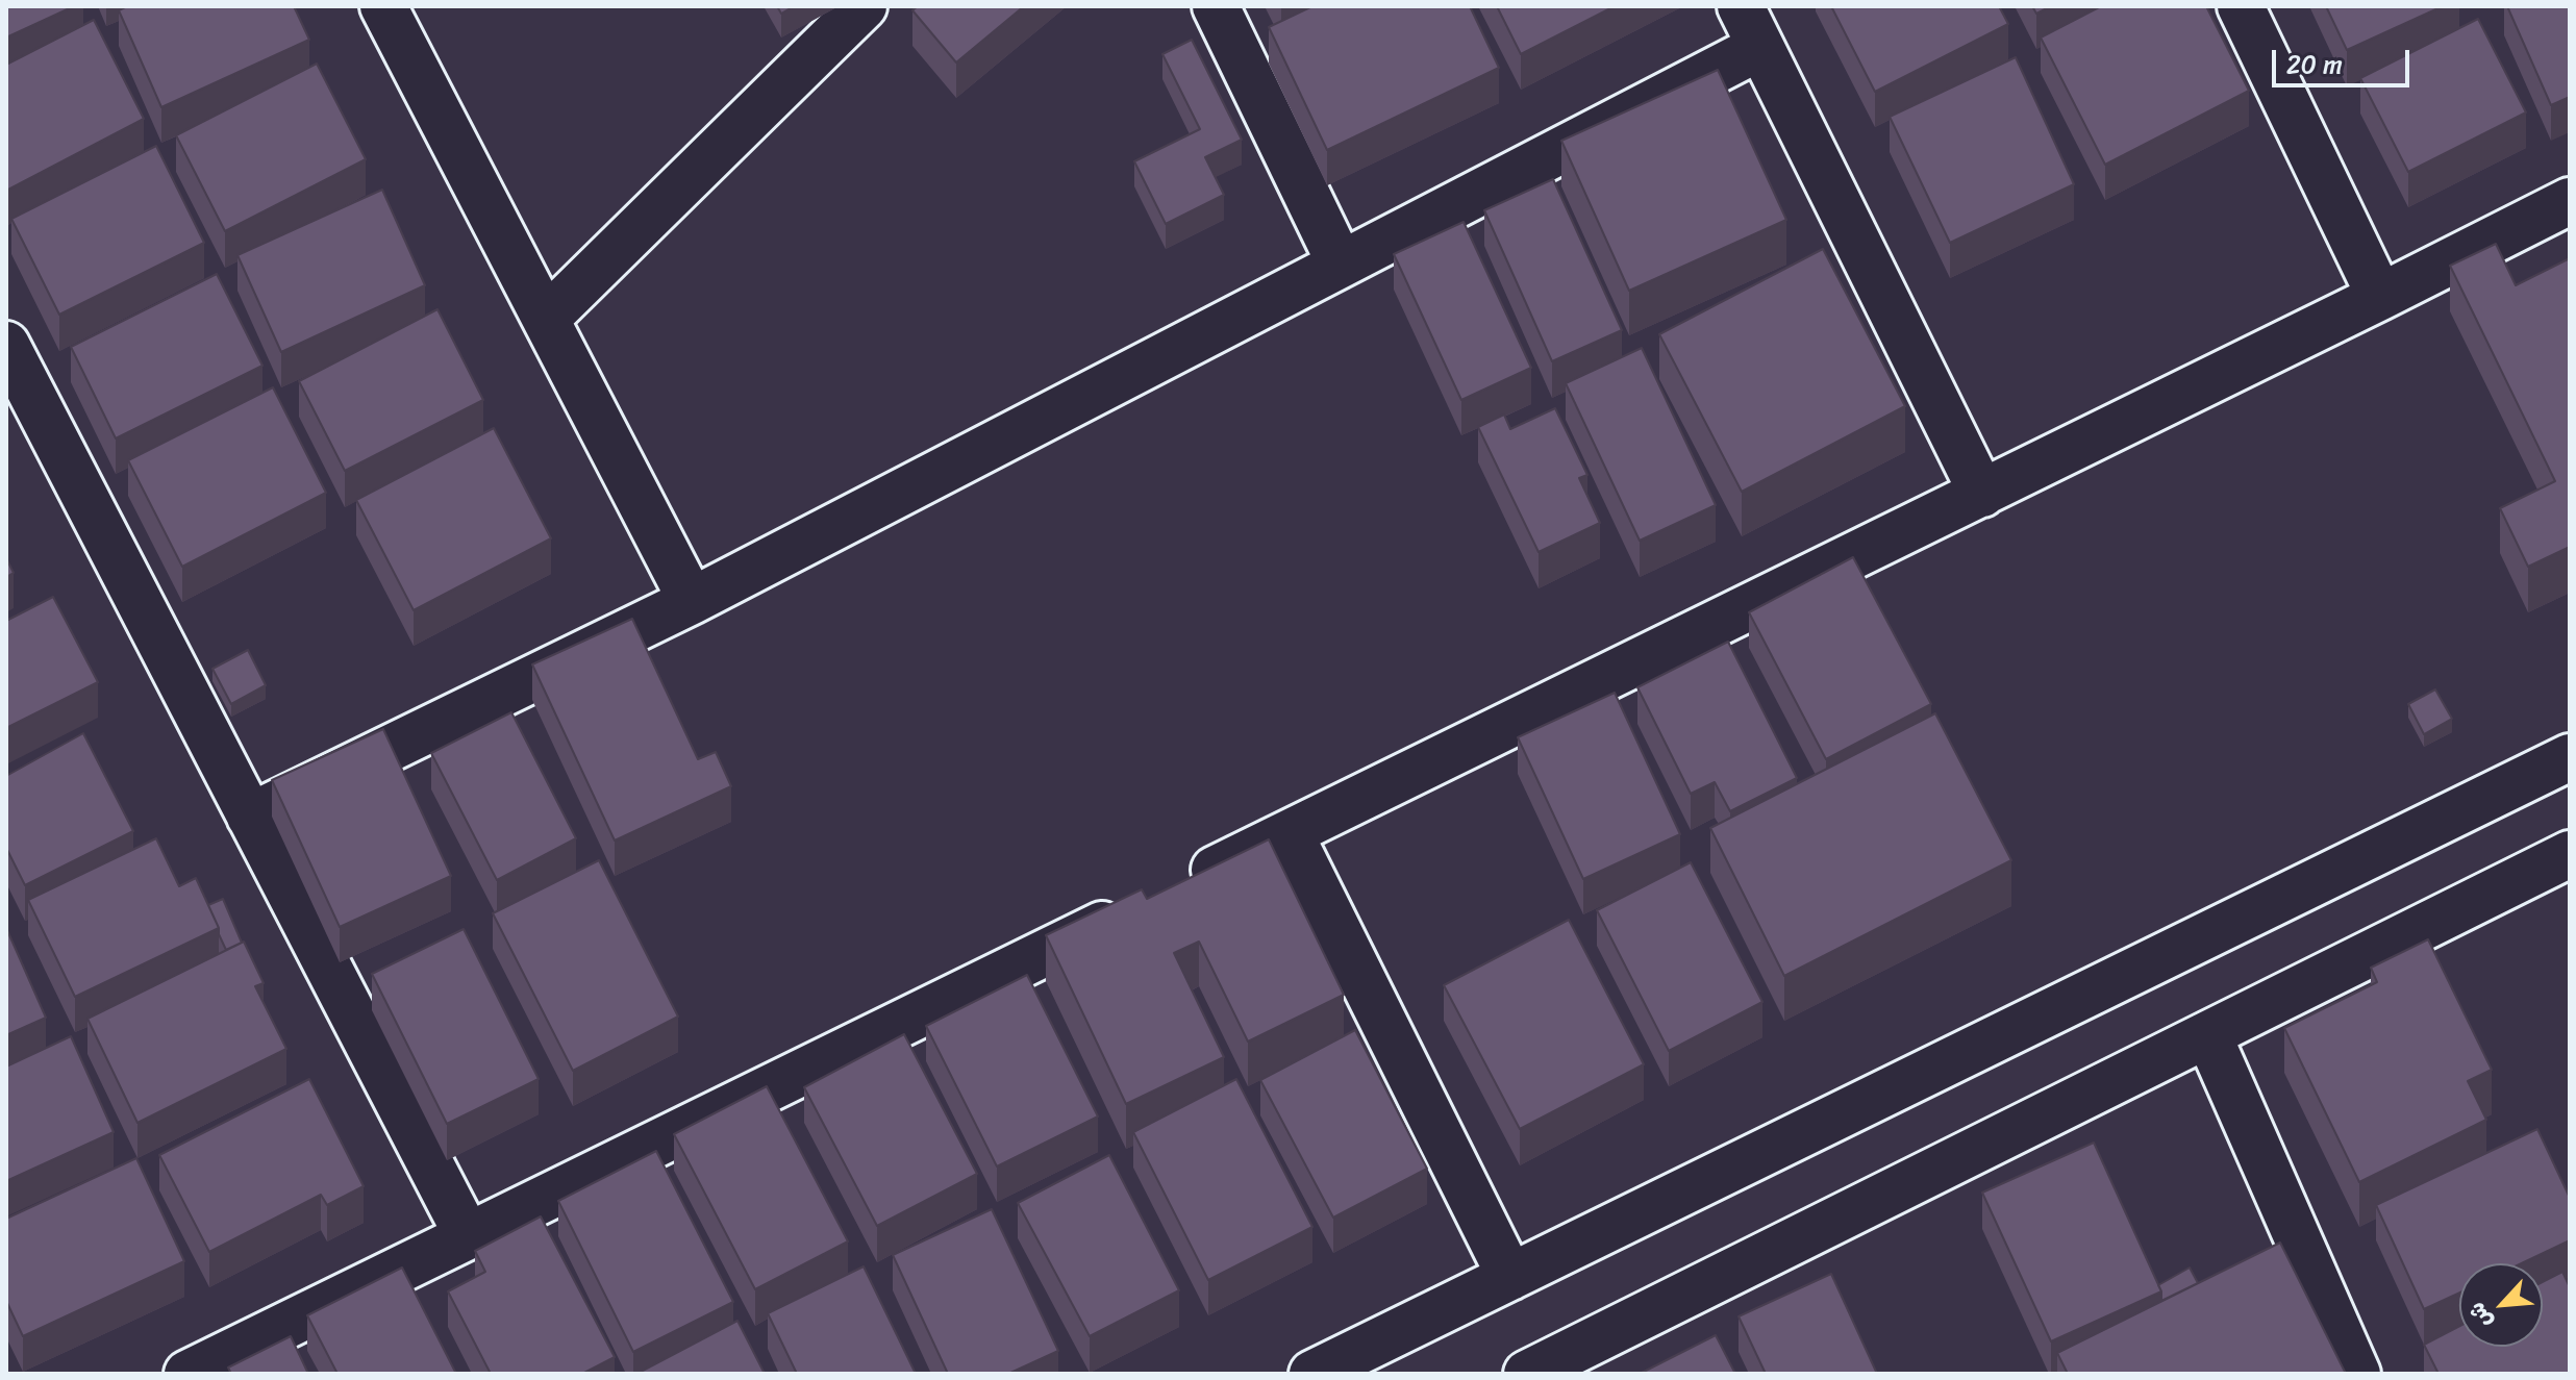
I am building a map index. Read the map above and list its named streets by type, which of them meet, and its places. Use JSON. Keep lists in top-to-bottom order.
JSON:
{
  "scale_bar": "20 m",
  "north": "bottom left"
}
